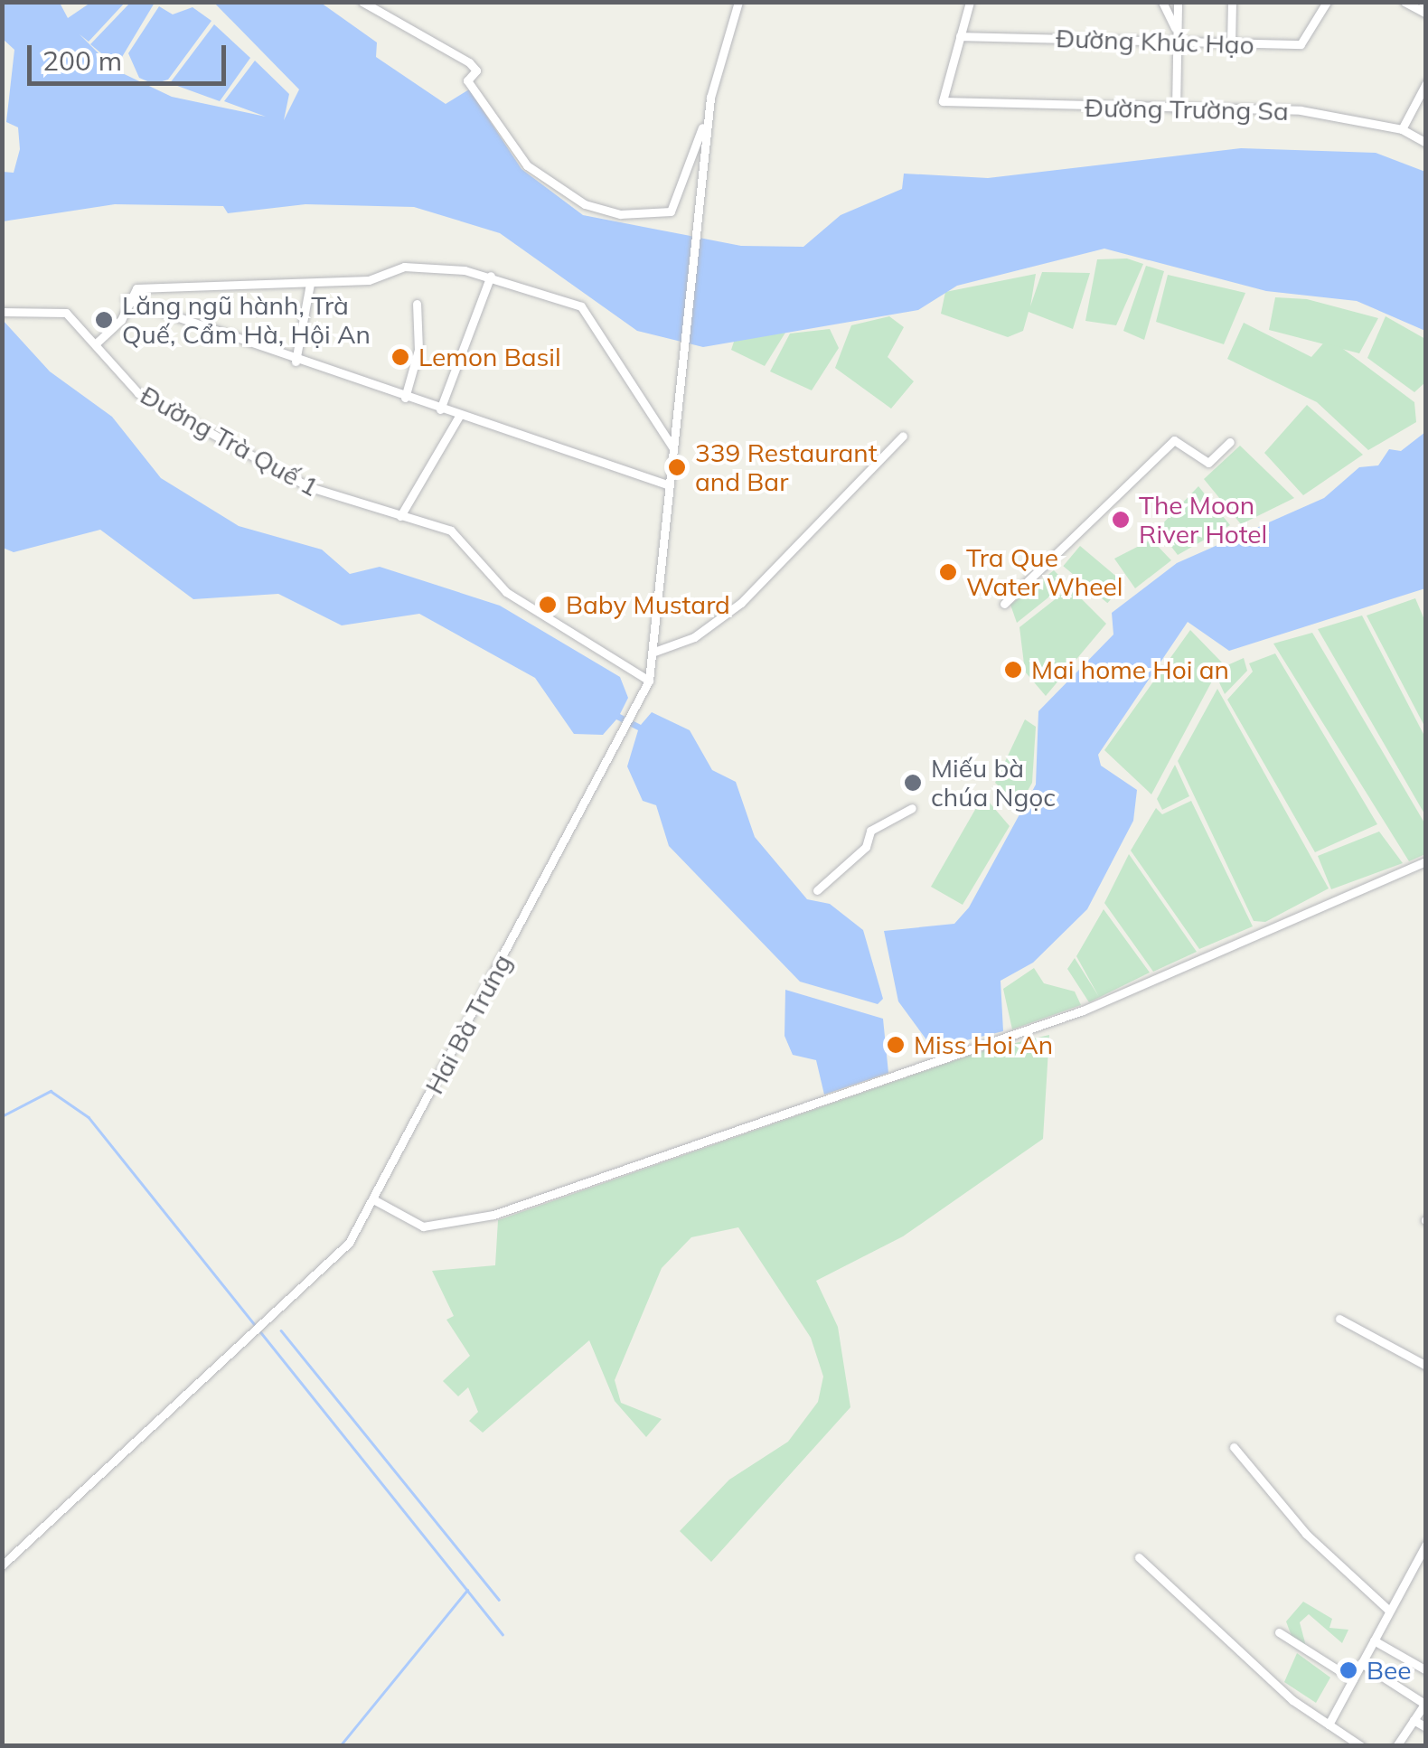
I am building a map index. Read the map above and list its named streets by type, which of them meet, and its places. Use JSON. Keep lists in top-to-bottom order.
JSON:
{
  "streets": {
    "street": [
      "Đường Khúc Hạo",
      "Đường Trường Sa",
      "Đường Trà Quế 1",
      "Hai Bà Trưng"
    ]
  },
  "crossings": [
    ["Đường Khúc Hạo", "Đường Trường Sa"],
    ["Đường Trà Quế 1", "Hai Bà Trưng"]
  ],
  "places": [
    "Lăng ngũ hành, Trà Quế, Cẩm Hà, Hội An",
    "Lemon Basil",
    "339 Restaurant and Bar",
    "The Moon River Hotel",
    "Tra Que Water Wheel",
    "Baby Mustard",
    "Mai home Hoi an",
    "Miếu bà chúa Ngọc",
    "Miss Hoi An",
    "Bee"
  ],
  "scale_bar": "200 m"
}
